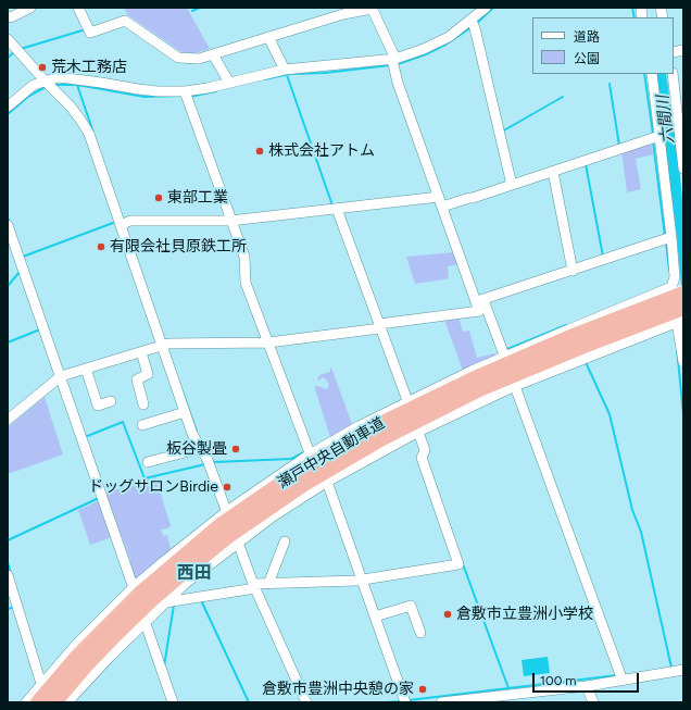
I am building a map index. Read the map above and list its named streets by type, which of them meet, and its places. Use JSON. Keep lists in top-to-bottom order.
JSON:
{
  "streets": {
    "highway": ["瀬戸中央自動車道"]
  },
  "districts": ["西田"],
  "water": ["六間川"],
  "places": [
    "荒木工務店",
    "株式会社アトム",
    "東部工業",
    "有限会社貝原鉄工所",
    "板谷製畳",
    "ドッグサロンBirdie",
    "倉敷市立豊洲小学校",
    "倉敷市豊洲中央憩の家"
  ],
  "legend": ["道路", "公園"],
  "scale_bar": "100 m"
}
